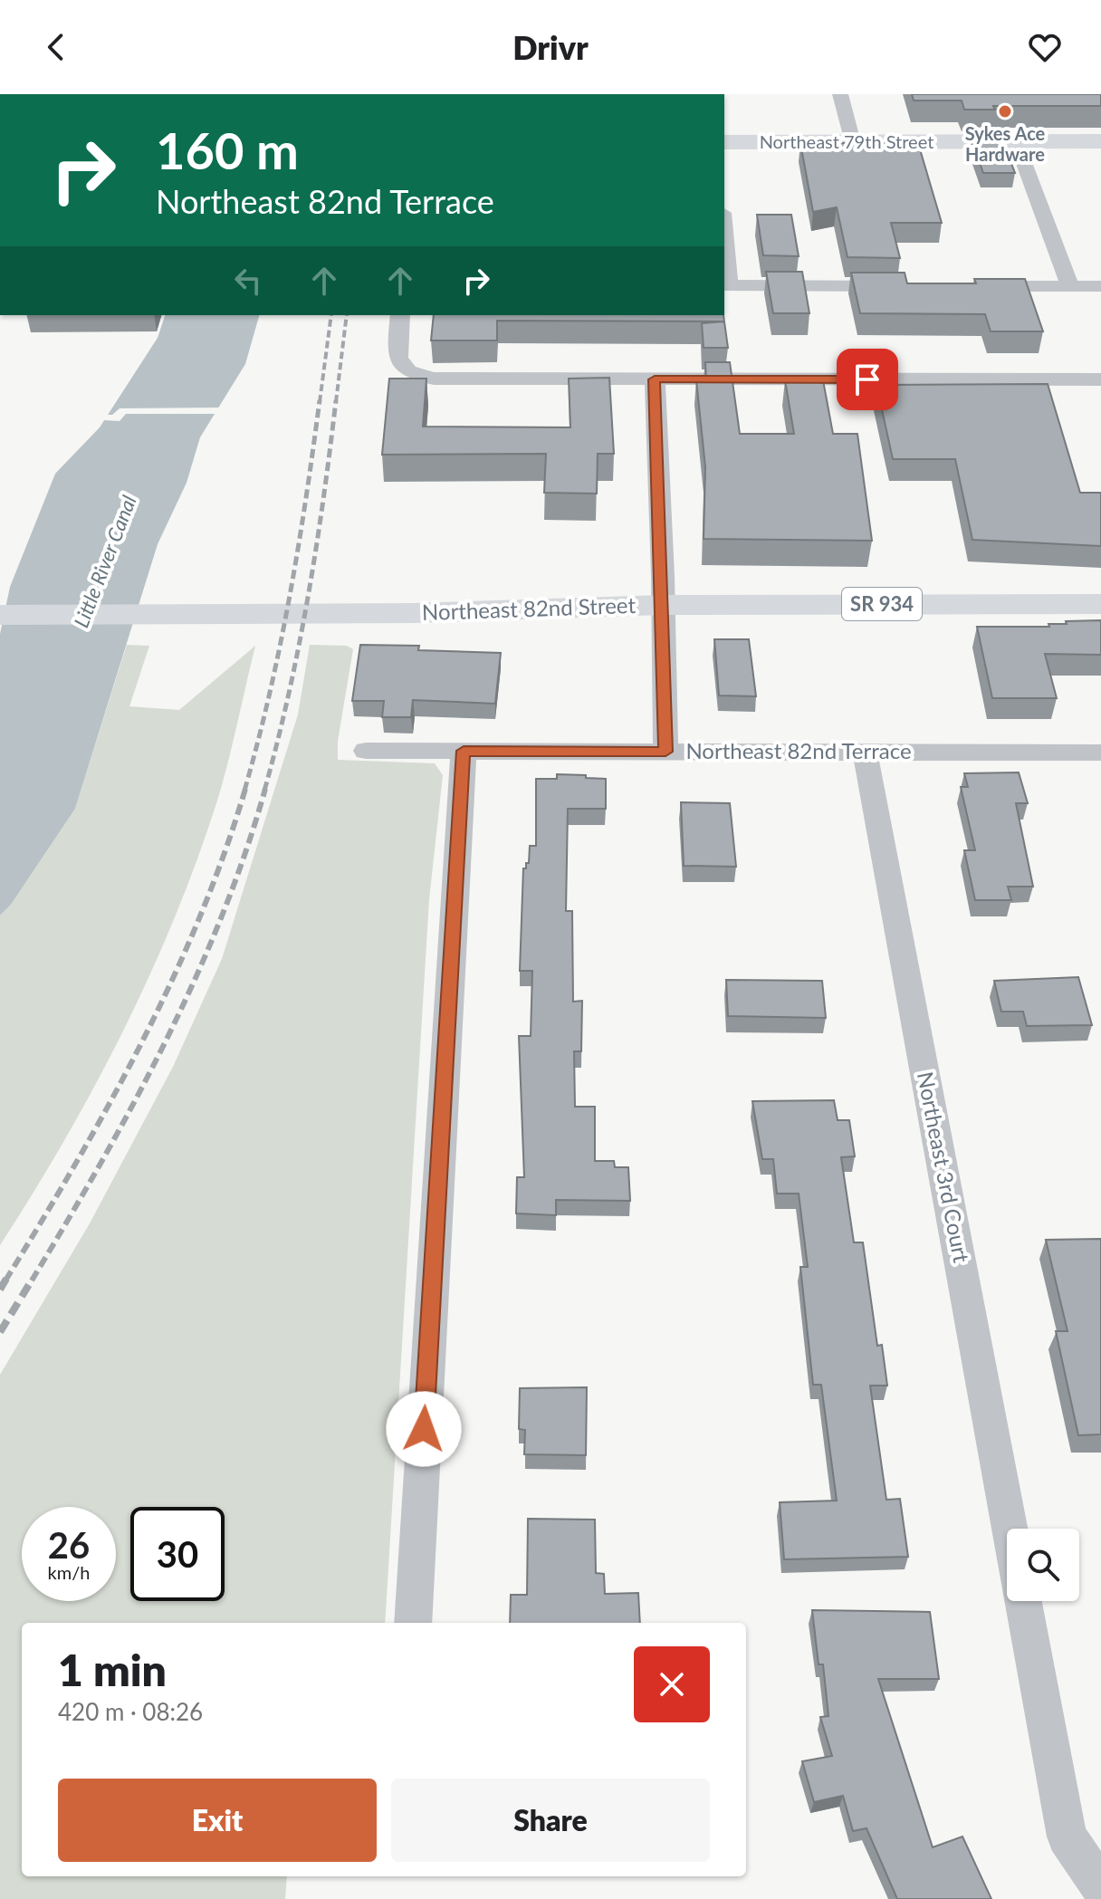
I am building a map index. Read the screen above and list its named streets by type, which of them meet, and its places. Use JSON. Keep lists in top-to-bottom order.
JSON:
{
  "streets": {
    "main road": ["Northeast 79th Street", "SR 934", "Northeast 82nd Street"],
    "street": ["Northeast 82nd Terrace", "Northeast 3rd Court"]
  },
  "crossings": [
    ["Northeast 82nd Terrace", "Northeast 3rd Court"]
  ],
  "water": ["Little River Canal"],
  "places": ["Sykes Ace Hardware"],
  "page": {
    "header": "Drivr",
    "turn": ["160 m", "Northeast 82nd Terrace"],
    "speed": "26 km/h",
    "limit": "30",
    "heading": ["1 min", "420 m · 08:26"],
    "buttons": ["Exit", "Share"]
  }
}
